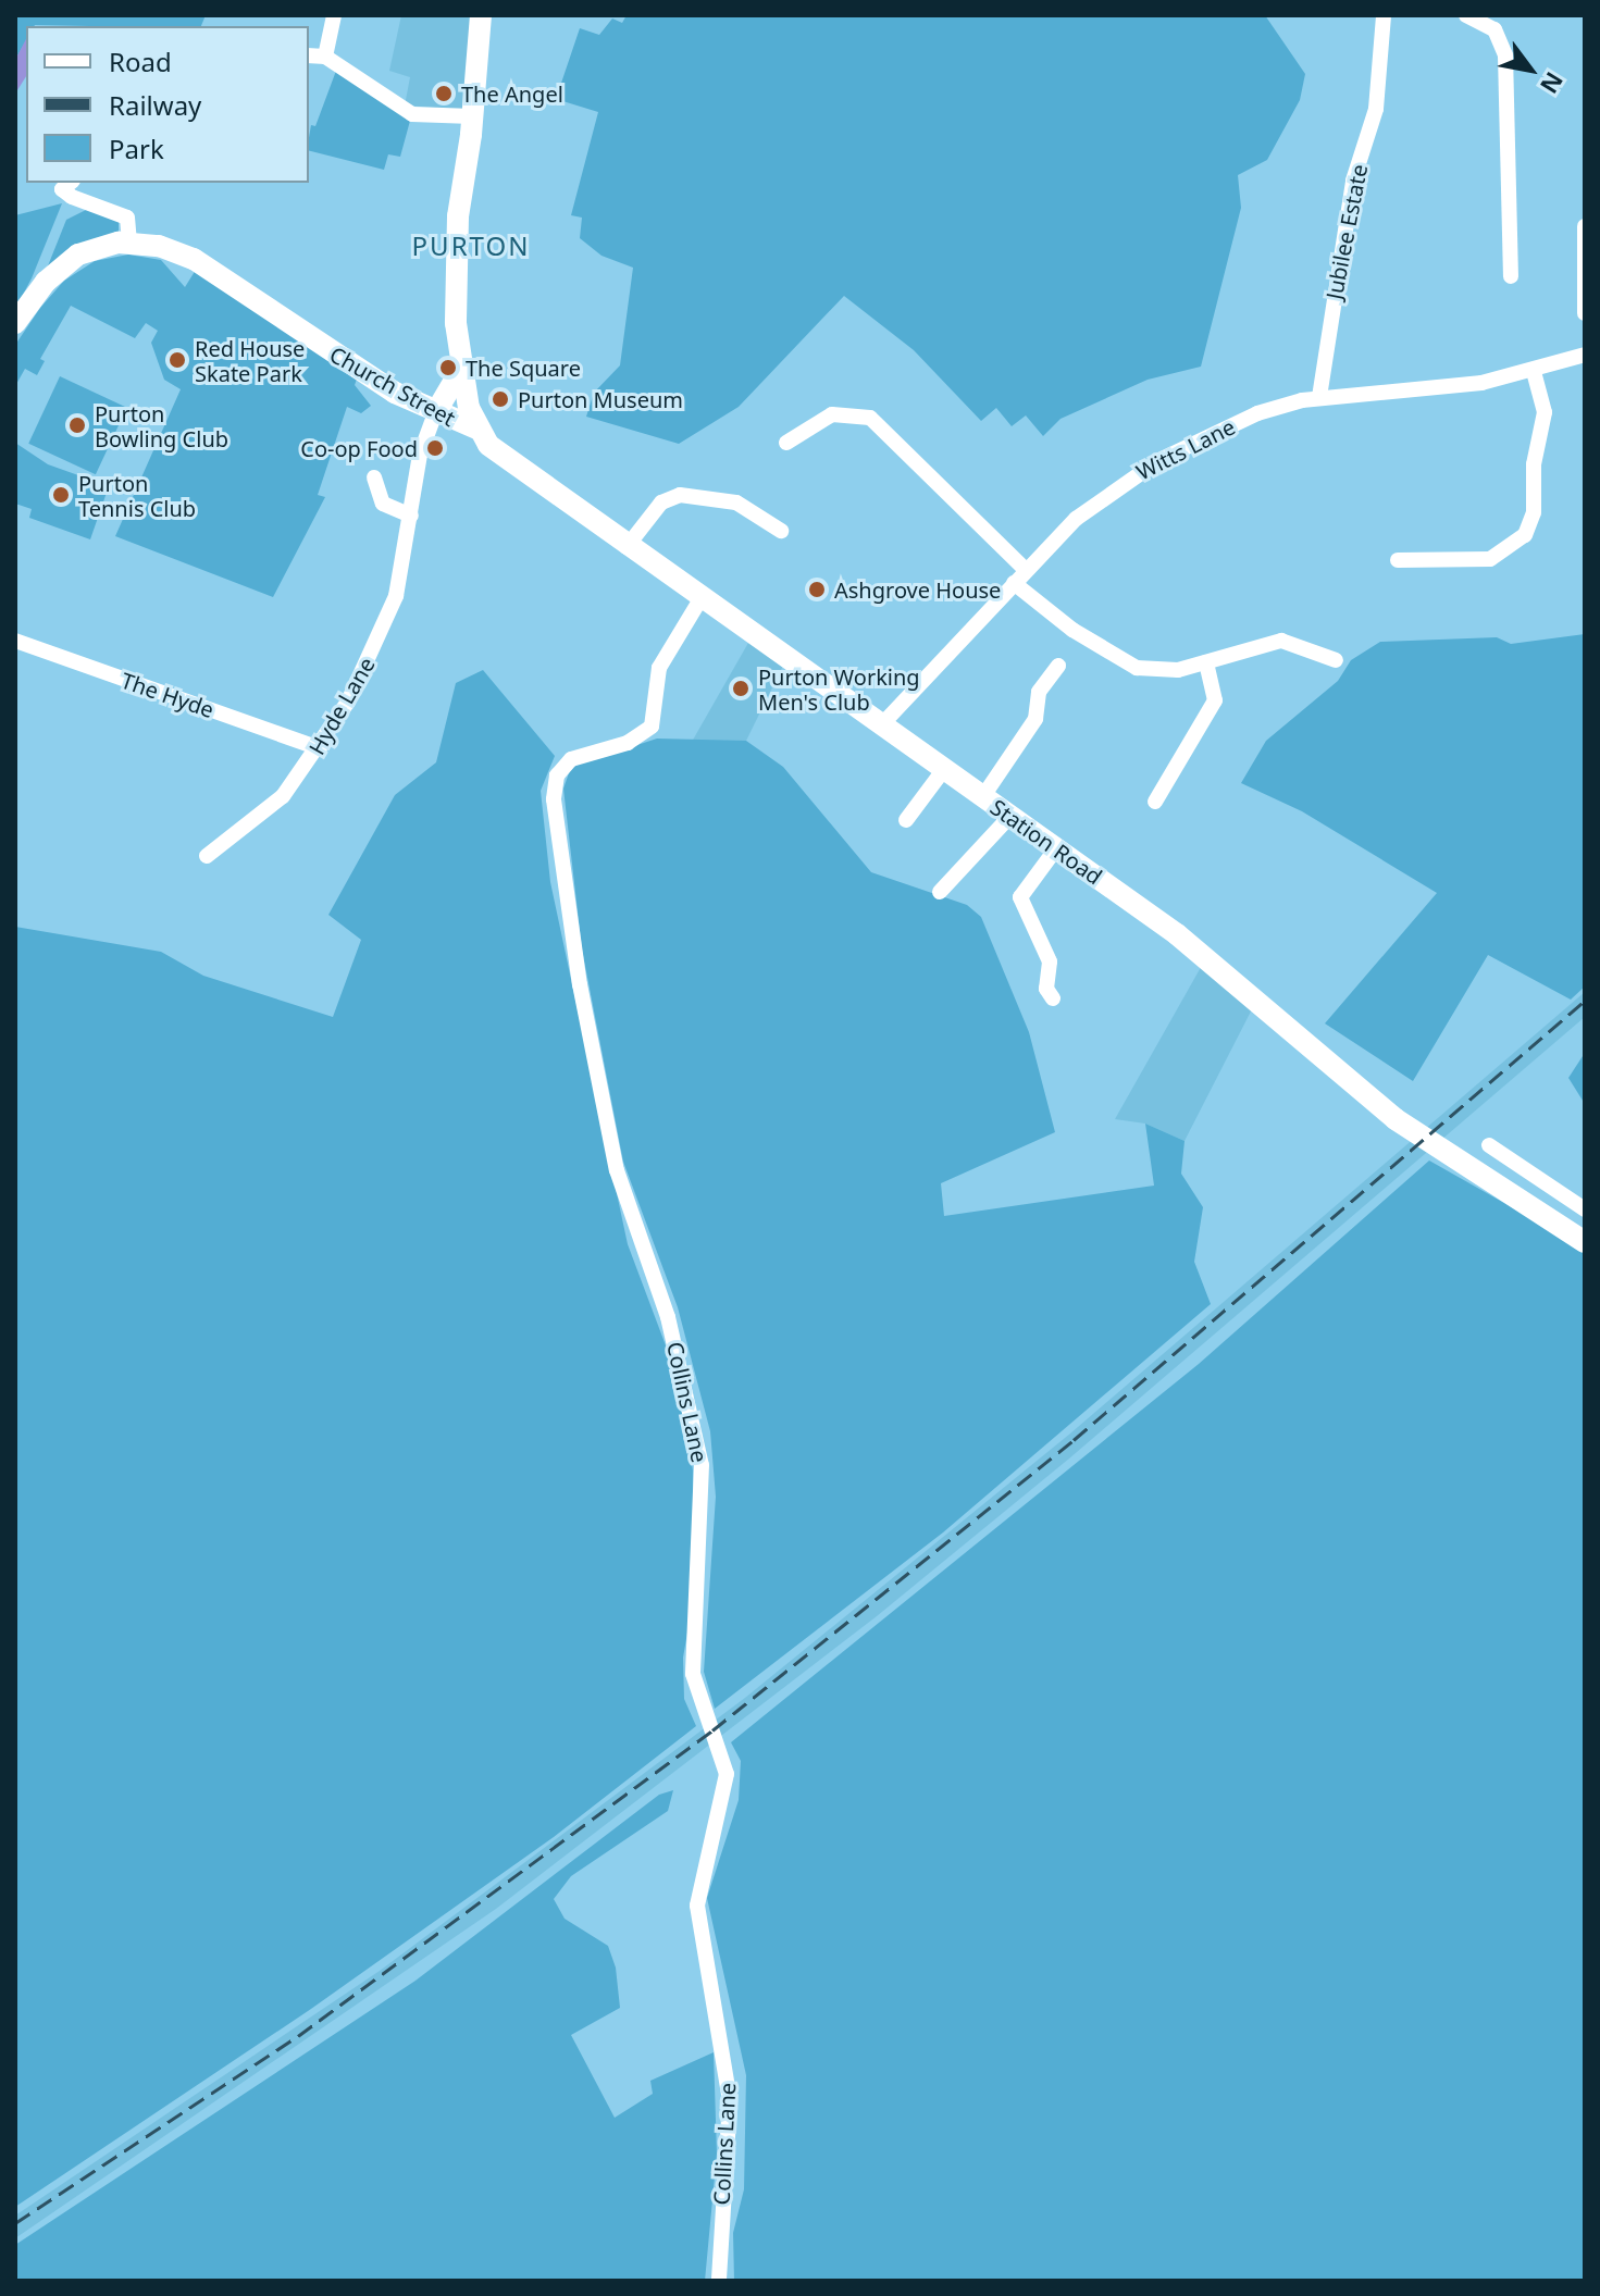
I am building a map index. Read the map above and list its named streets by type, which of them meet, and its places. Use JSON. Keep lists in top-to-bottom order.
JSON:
{
  "streets": {
    "street": [
      "Jubilee Estate",
      "Church Street",
      "Witts Lane",
      "The Hyde",
      "Hyde Lane",
      "Station Road",
      "Collins Lane"
    ]
  },
  "crossings": [
    ["Jubilee Estate", "Witts Lane"],
    ["Church Street", "Hyde Lane"],
    ["Church Street", "Station Road"],
    ["Witts Lane", "Station Road"],
    ["The Hyde", "Hyde Lane"],
    ["Station Road", "Collins Lane"]
  ],
  "districts": ["PURTON"],
  "places": [
    "The Angel",
    "Red House Skate Park",
    "The Square",
    "Purton Museum",
    "Purton Bowling Club",
    "Co-op Food",
    "Purton Tennis Club",
    "Ashgrove House",
    "Purton Working Men's Club"
  ],
  "legend": ["Road", "Railway", "Park"],
  "north": "bottom right"
}
